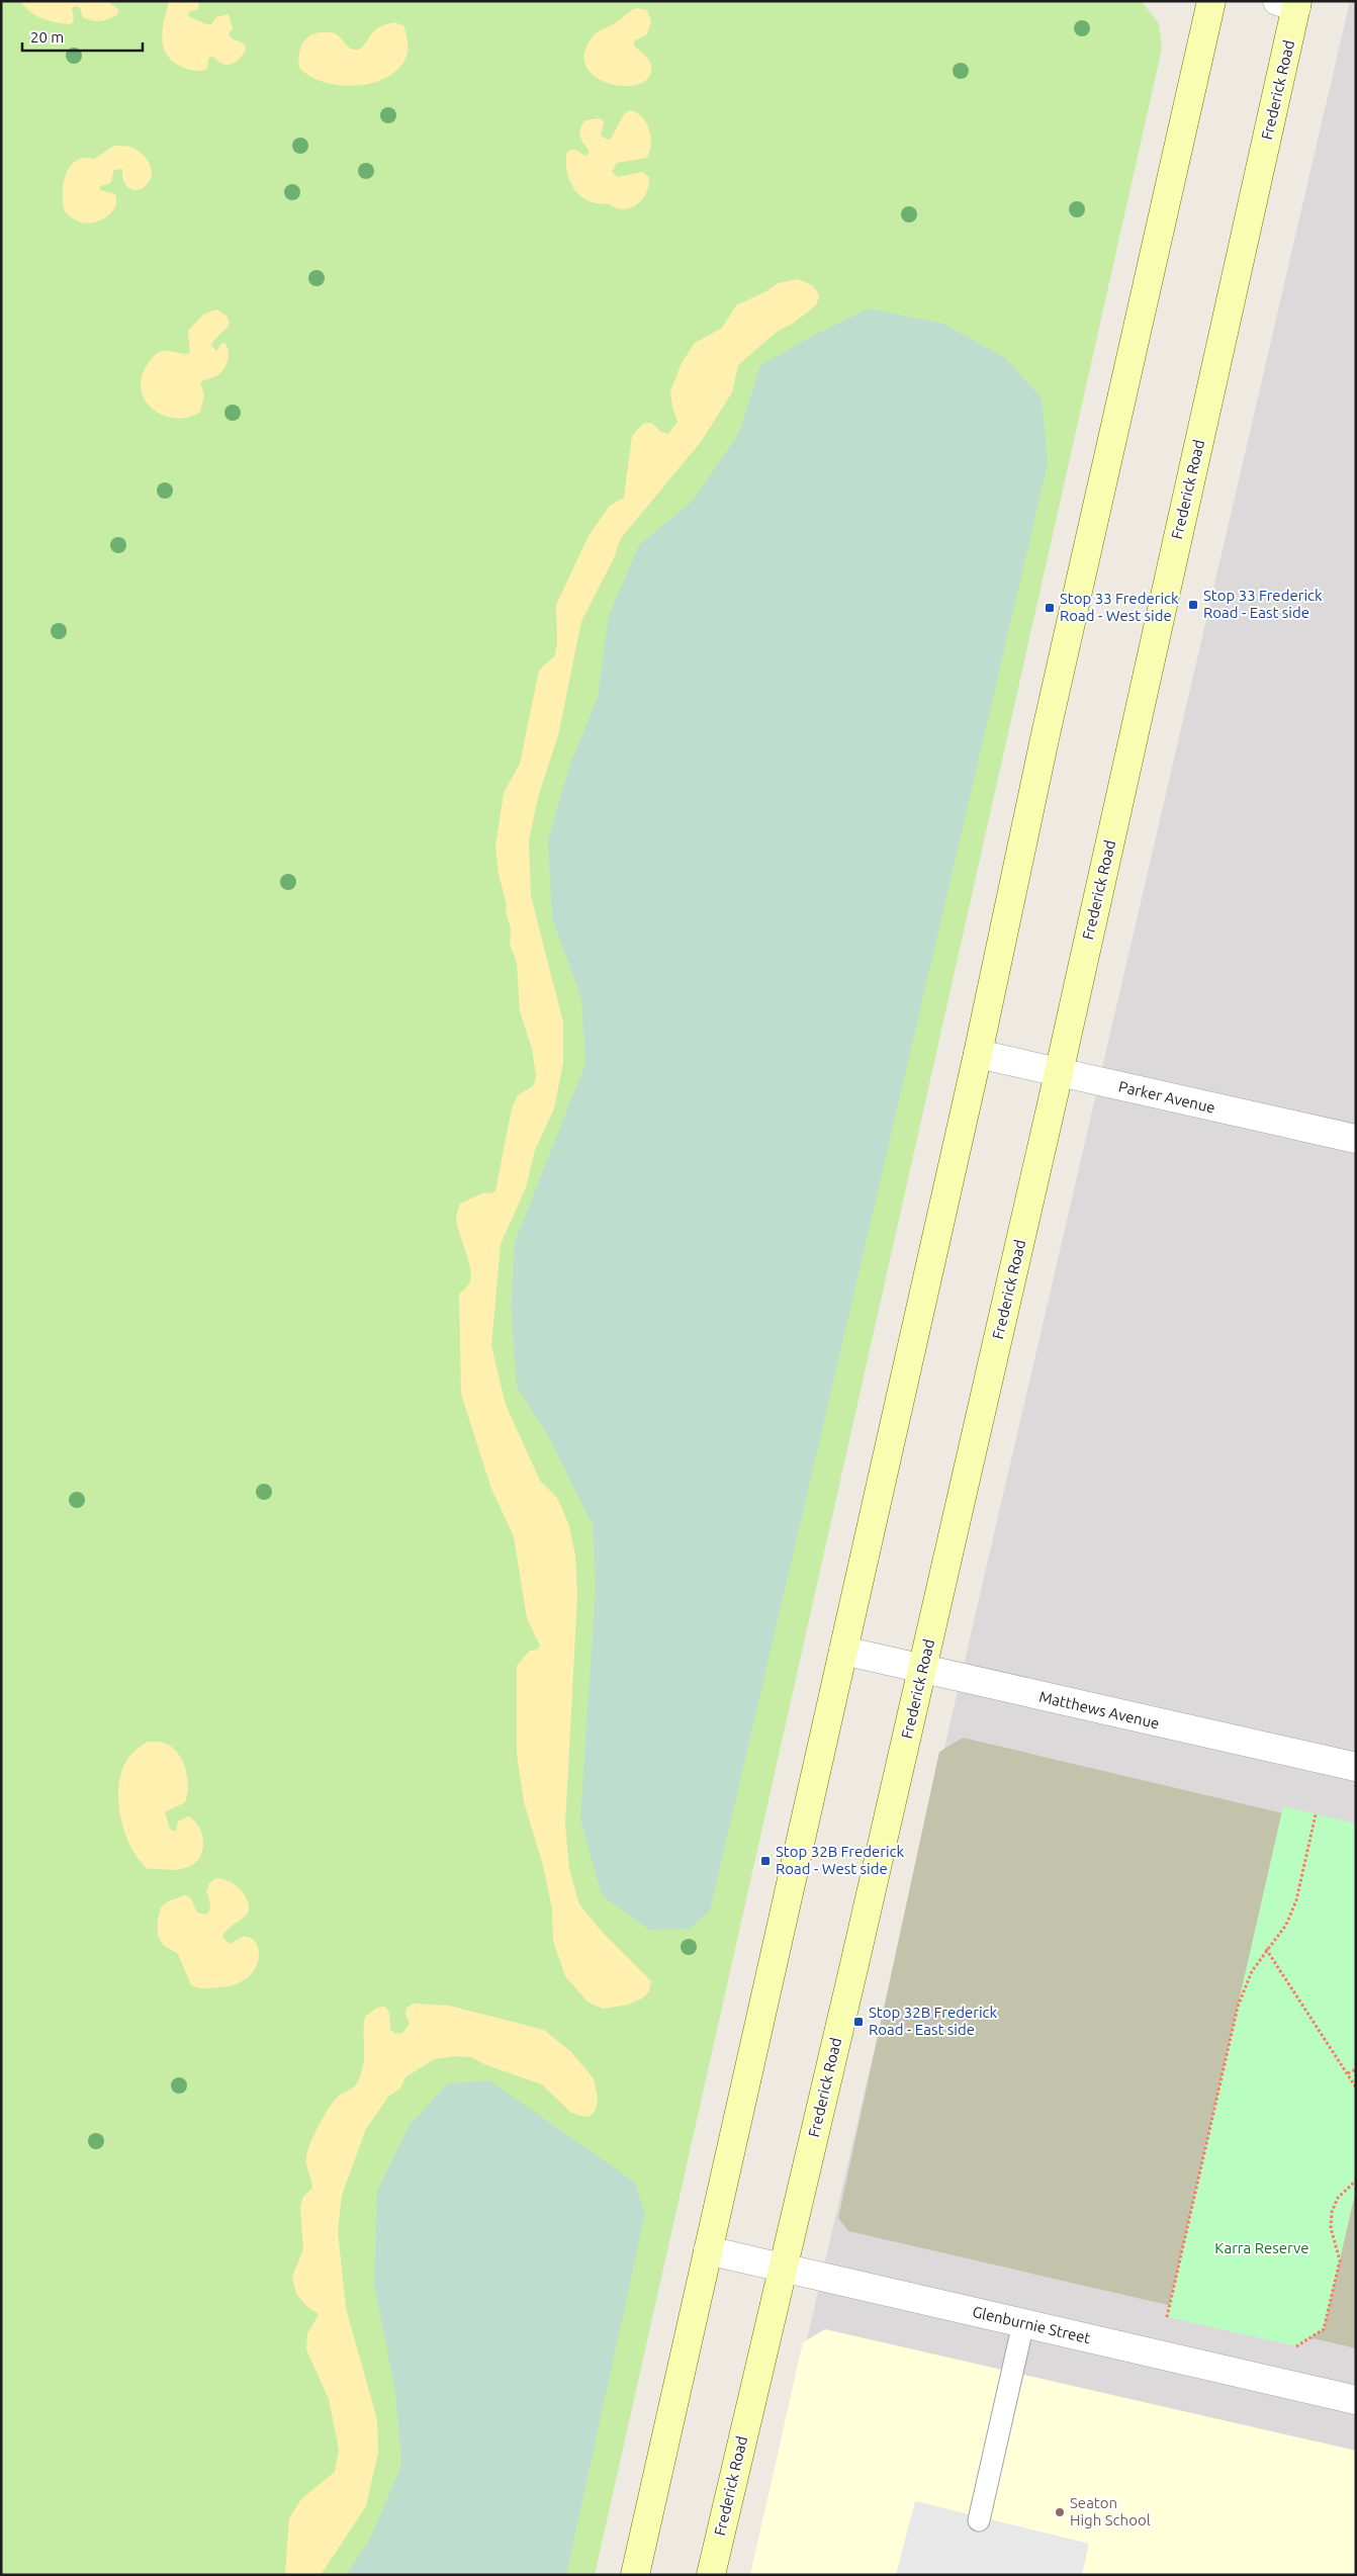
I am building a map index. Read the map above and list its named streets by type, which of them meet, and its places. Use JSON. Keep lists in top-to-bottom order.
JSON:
{
  "streets": {
    "main road": ["Frederick Road"],
    "street": ["Parker Avenue", "Matthews Avenue", "Glenburnie Street"]
  },
  "crossings": [
    ["Frederick Road", "Parker Avenue"],
    ["Frederick Road", "Matthews Avenue"],
    ["Frederick Road", "Glenburnie Street"]
  ],
  "parks": ["Karra Reserve"],
  "places": {
    "transit": [
      "Stop 33 Frederick Road - East side",
      "Stop 33 Frederick Road - West side",
      "Stop 32B Frederick Road - West side",
      "Stop 32B Frederick Road - East side"
    ],
    "other": ["Seaton High School"]
  },
  "scale_bar": "20 m"
}
